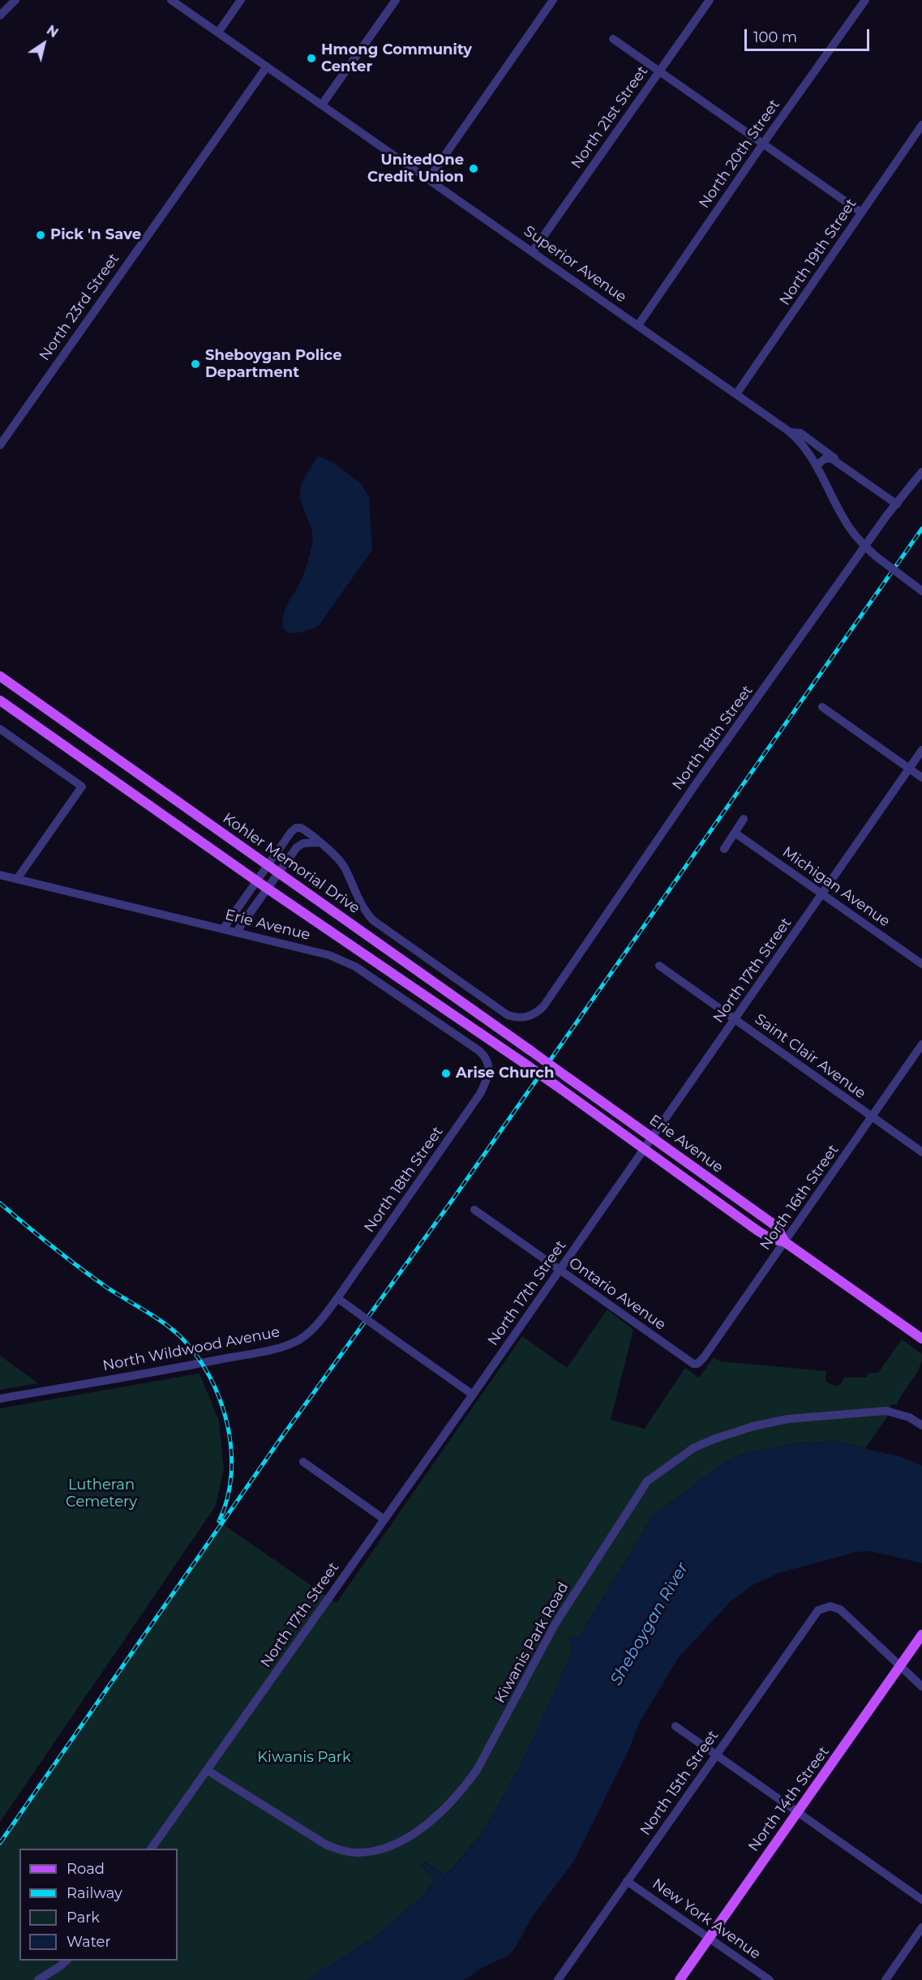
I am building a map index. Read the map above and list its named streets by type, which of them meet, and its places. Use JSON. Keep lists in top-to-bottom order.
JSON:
{
  "streets": {
    "main road": ["Kohler Memorial Drive", "Erie Avenue", "North 14th Street"],
    "street": [
      "North 21st Street",
      "North 20th Street",
      "North 19th Street",
      "Superior Avenue",
      "North 23rd Street",
      "North 18th Street",
      "Michigan Avenue",
      "North 17th Street",
      "Saint Clair Avenue",
      "North 16th Street",
      "Ontario Avenue",
      "North Wildwood Avenue",
      "Kiwanis Park Road",
      "North 15th Street",
      "New York Avenue"
    ]
  },
  "crossings": [
    ["North 21st Street", "Superior Avenue"],
    ["North 20th Street", "Superior Avenue"],
    ["North 19th Street", "Superior Avenue"],
    ["Superior Avenue", "North 23rd Street"],
    ["Superior Avenue", "North 18th Street"],
    ["North 18th Street", "Erie Avenue"],
    ["North 18th Street", "North Wildwood Avenue"],
    ["Kohler Memorial Drive", "Erie Avenue"],
    ["Michigan Avenue", "North 17th Street"],
    ["Erie Avenue", "North 17th Street"],
    ["Erie Avenue", "North 16th Street"],
    ["North 17th Street", "Saint Clair Avenue"],
    ["North 17th Street", "Ontario Avenue"],
    ["North 17th Street", "Kiwanis Park Road"],
    ["Saint Clair Avenue", "North 16th Street"],
    ["North 16th Street", "Ontario Avenue"],
    ["North 15th Street", "North 14th Street"],
    ["North 15th Street", "New York Avenue"],
    ["North 14th Street", "New York Avenue"]
  ],
  "water": ["Sheboygan River"],
  "parks": ["Lutheran Cemetery", "Kiwanis Park"],
  "places": [
    "Hmong Community Center",
    "UnitedOne Credit Union",
    "Pick 'n Save",
    "Sheboygan Police Department",
    "Arise Church"
  ],
  "legend": [
    "Road",
    "Railway",
    "Park",
    "Water"
  ],
  "scale_bar": "100 m",
  "north": "top right"
}
